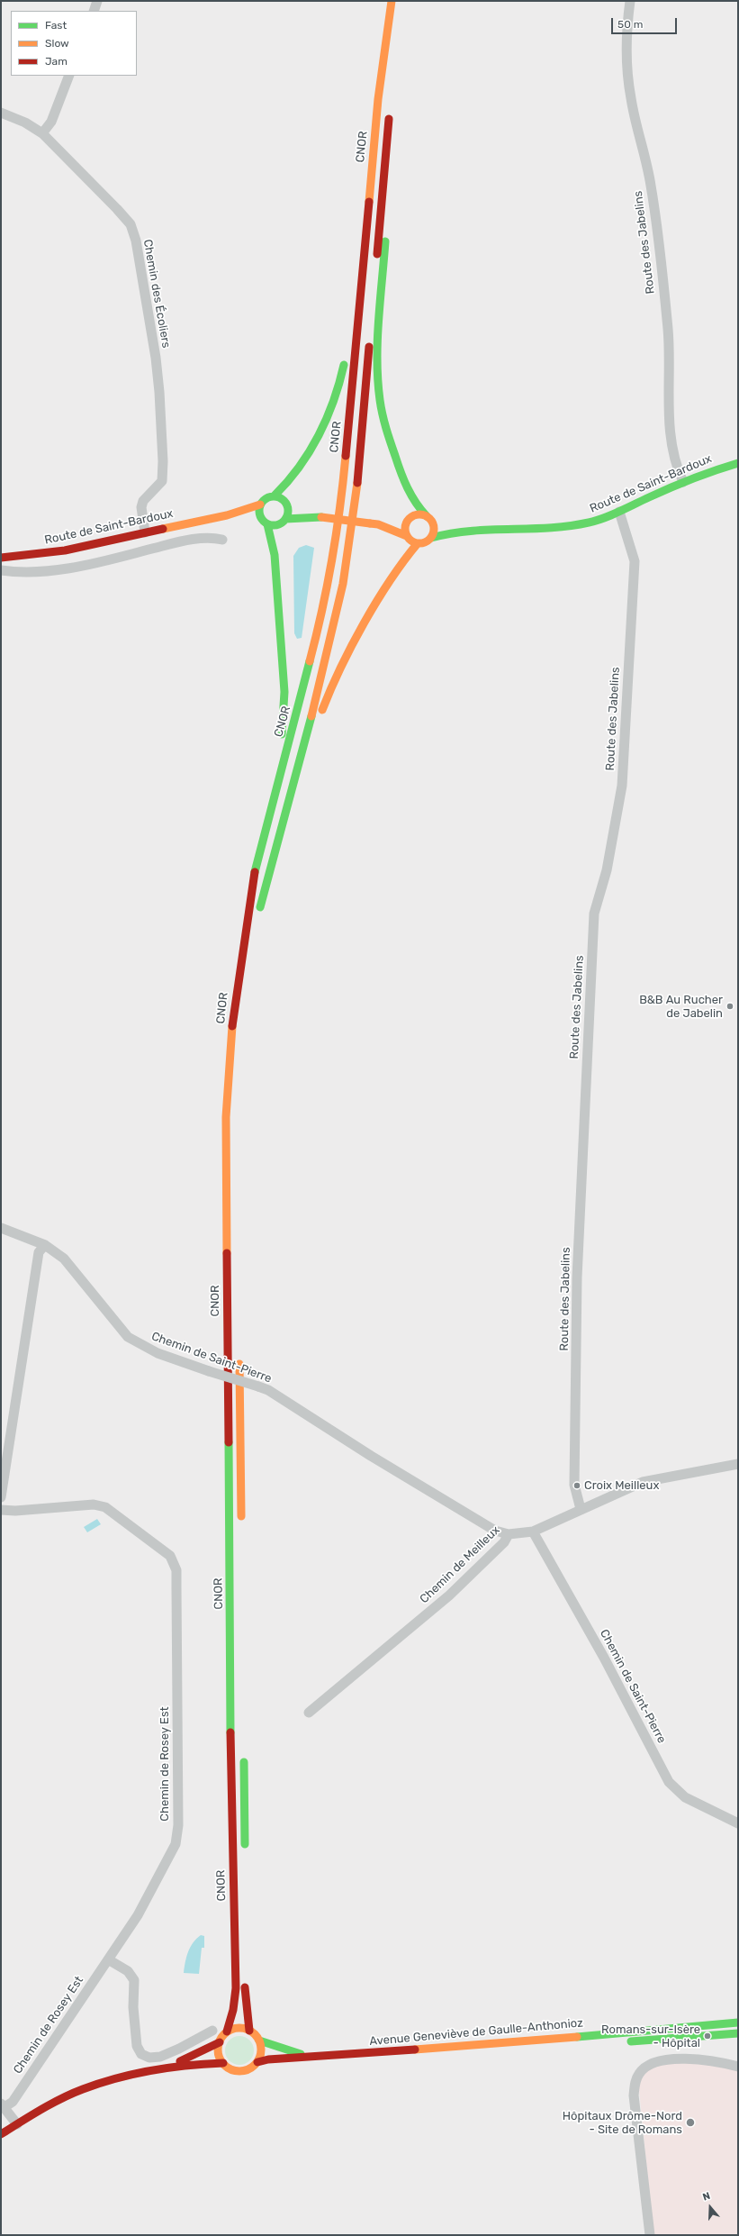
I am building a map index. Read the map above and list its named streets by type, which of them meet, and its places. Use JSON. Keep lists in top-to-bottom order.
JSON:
{
  "streets": {
    "main road": ["CNOR", "Route de Saint-Bardoux", "Avenue Geneviève de Gaulle-Anthonioz"],
    "street": [
      "Route des Jabelins",
      "Chemin des Écoliers",
      "Chemin de Saint-Pierre",
      "Chemin de Meilleux",
      "Chemin de Rosey Est"
    ]
  },
  "crossings": [
    ["CNOR", "Avenue Geneviève de Gaulle-Anthonioz"],
    ["Route des Jabelins", "Route de Saint-Bardoux"],
    ["Route des Jabelins", "Chemin de Meilleux"],
    ["Chemin des Écoliers", "Route de Saint-Bardoux"],
    ["Chemin de Saint-Pierre", "Chemin de Meilleux"]
  ],
  "places": [
    "B&B Au Rucher de Jabelin",
    "Croix Meilleux",
    "Romans-sur-Isère - Hôpital",
    "Hôpitaux Drôme-Nord - Site de Romans"
  ],
  "legend": ["Fast", "Slow", "Jam"],
  "scale_bar": "50 m",
  "north": "top"
}
